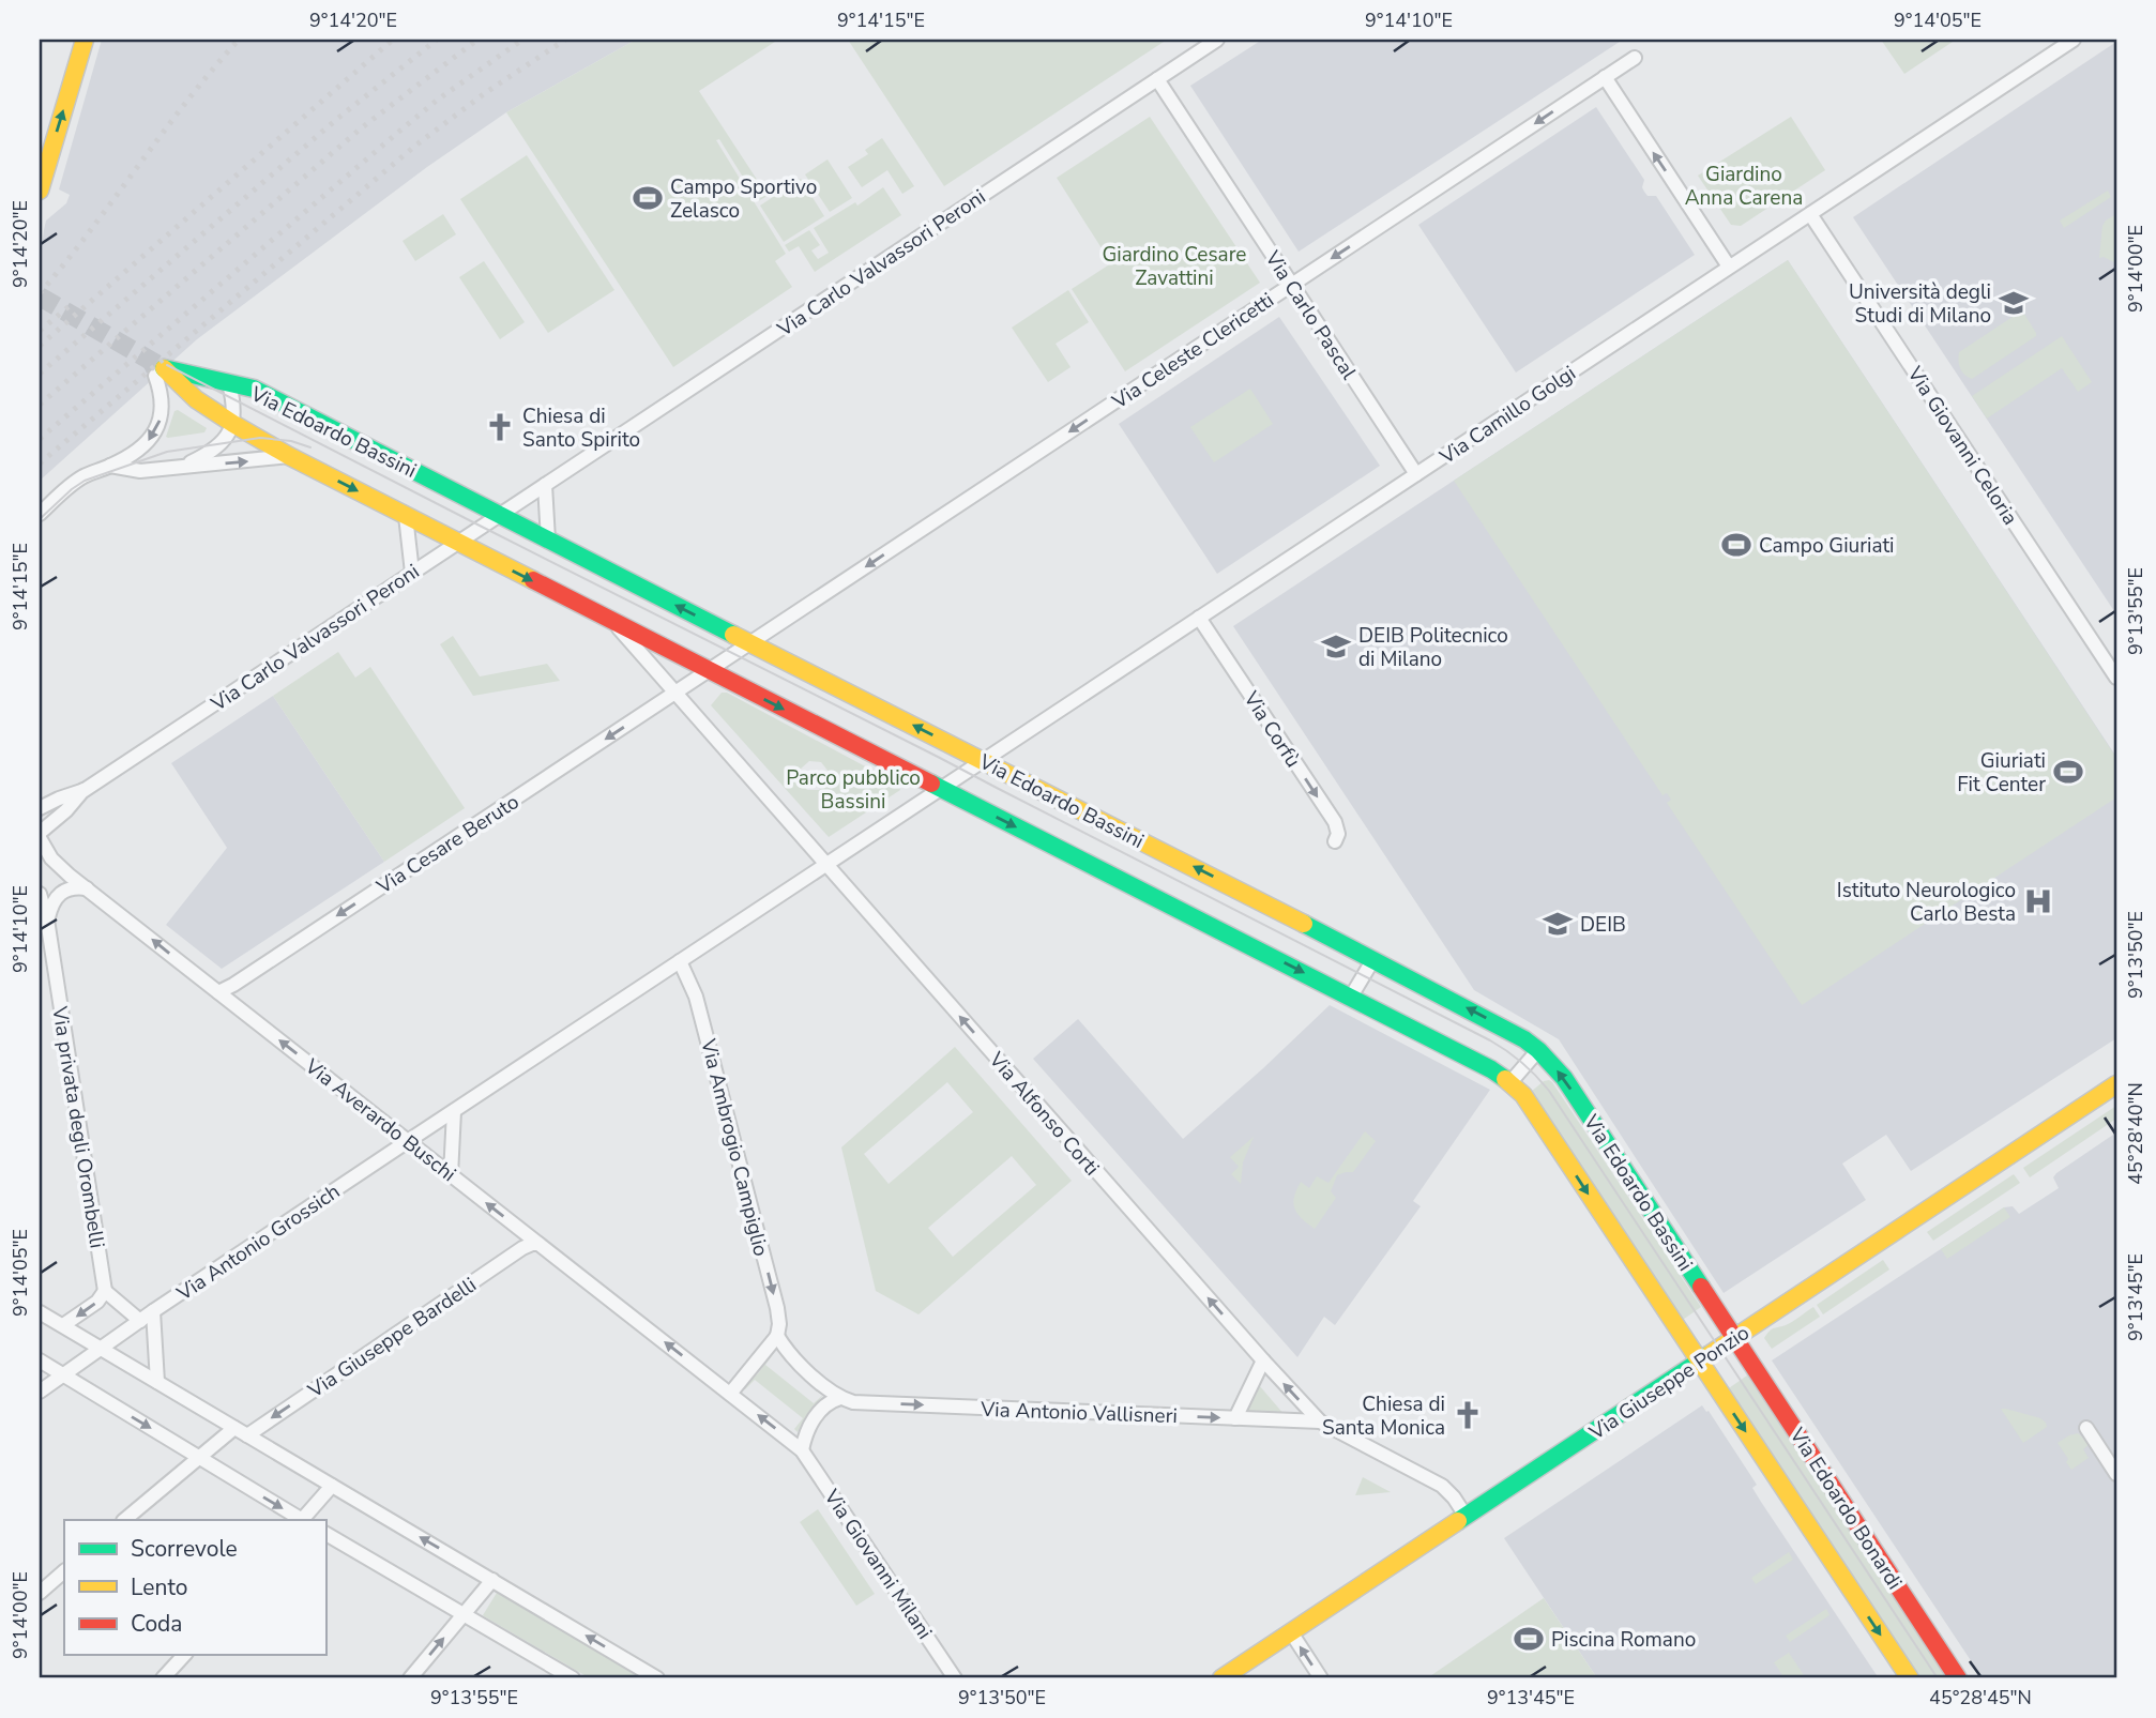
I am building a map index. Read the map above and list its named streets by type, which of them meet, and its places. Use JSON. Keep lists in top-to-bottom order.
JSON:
{
  "streets": {
    "street": [
      "Via Carlo Valvassori Peroni",
      "Via Carlo Pascal",
      "Via Celeste Clericetti",
      "Via Camillo Golgi",
      "Via Edoardo Bassini",
      "Via Giovanni Celoria",
      "Via Corfù",
      "Via Cesare Beruto",
      "Via Alfonso Corti",
      "Via Averardo Buschi",
      "Via privata degli Orombelli",
      "Via Ambrogio Campiglio",
      "Via Antonio Grossich",
      "Via Giuseppe Bardelli",
      "Via Giuseppe Ponzio",
      "Via Antonio Vallisneri",
      "Via Edoardo Bonardi",
      "Via Giovanni Milani"
    ]
  },
  "crossings": [
    ["Via Carlo Valvassori Peroni", "Via Carlo Pascal"],
    ["Via Carlo Valvassori Peroni", "Via Edoardo Bassini"],
    ["Via Carlo Pascal", "Via Celeste Clericetti"],
    ["Via Carlo Pascal", "Via Camillo Golgi"],
    ["Via Celeste Clericetti", "Via Edoardo Bassini"],
    ["Via Camillo Golgi", "Via Edoardo Bassini"],
    ["Via Camillo Golgi", "Via Giovanni Celoria"],
    ["Via Camillo Golgi", "Via Corfù"],
    ["Via Edoardo Bassini", "Via Cesare Beruto"],
    ["Via Edoardo Bassini", "Via Alfonso Corti"],
    ["Via Edoardo Bassini", "Via Antonio Grossich"],
    ["Via Edoardo Bassini", "Via Giuseppe Ponzio"],
    ["Via Edoardo Bassini", "Via Edoardo Bonardi"],
    ["Via Cesare Beruto", "Via Averardo Buschi"],
    ["Via Alfonso Corti", "Via Antonio Grossich"],
    ["Via Alfonso Corti", "Via Giuseppe Ponzio"],
    ["Via Alfonso Corti", "Via Antonio Vallisneri"],
    ["Via Averardo Buschi", "Via Antonio Grossich"],
    ["Via Averardo Buschi", "Via Giuseppe Bardelli"],
    ["Via Averardo Buschi", "Via Giovanni Milani"],
    ["Via Ambrogio Campiglio", "Via Antonio Grossich"],
    ["Via Giuseppe Ponzio", "Via Edoardo Bonardi"]
  ],
  "one_way": [
    "Via Celeste Clericetti",
    "Via Corfù",
    "Via Cesare Beruto",
    "Via Alfonso Corti",
    "Via Averardo Buschi",
    "Via Ambrogio Campiglio",
    "Via Giuseppe Bardelli",
    "Via Antonio Vallisneri"
  ],
  "parks": ["Giardino Anna Carena", "Giardino Cesare Zavattini", "Parco pubblico Bassini"],
  "places": {
    "sports": [
      "Campo Sportivo Zelasco",
      "Campo Giuriati",
      "Giuriati Fit Center",
      "Piscina Romano"
    ],
    "school or university": ["Università degli Studi di Milano", "DEIB Politecnico di Milano", "DEIB"],
    "church": ["Chiesa di Santo Spirito", "Chiesa di Santa Monica"],
    "hospital": ["Istituto Neurologico Carlo Besta"]
  },
  "legend": ["Scorrevole", "Lento", "Coda"],
  "coordinates": [
    "9°14'20\"E",
    "9°14'15\"E",
    "9°14'10\"E",
    "9°14'05\"E",
    "9°14'00\"E",
    "9°13'55\"E",
    "9°13'50\"E",
    "45°28'40\"N",
    "9°13'45\"E",
    "45°28'45\"N"
  ]
}
